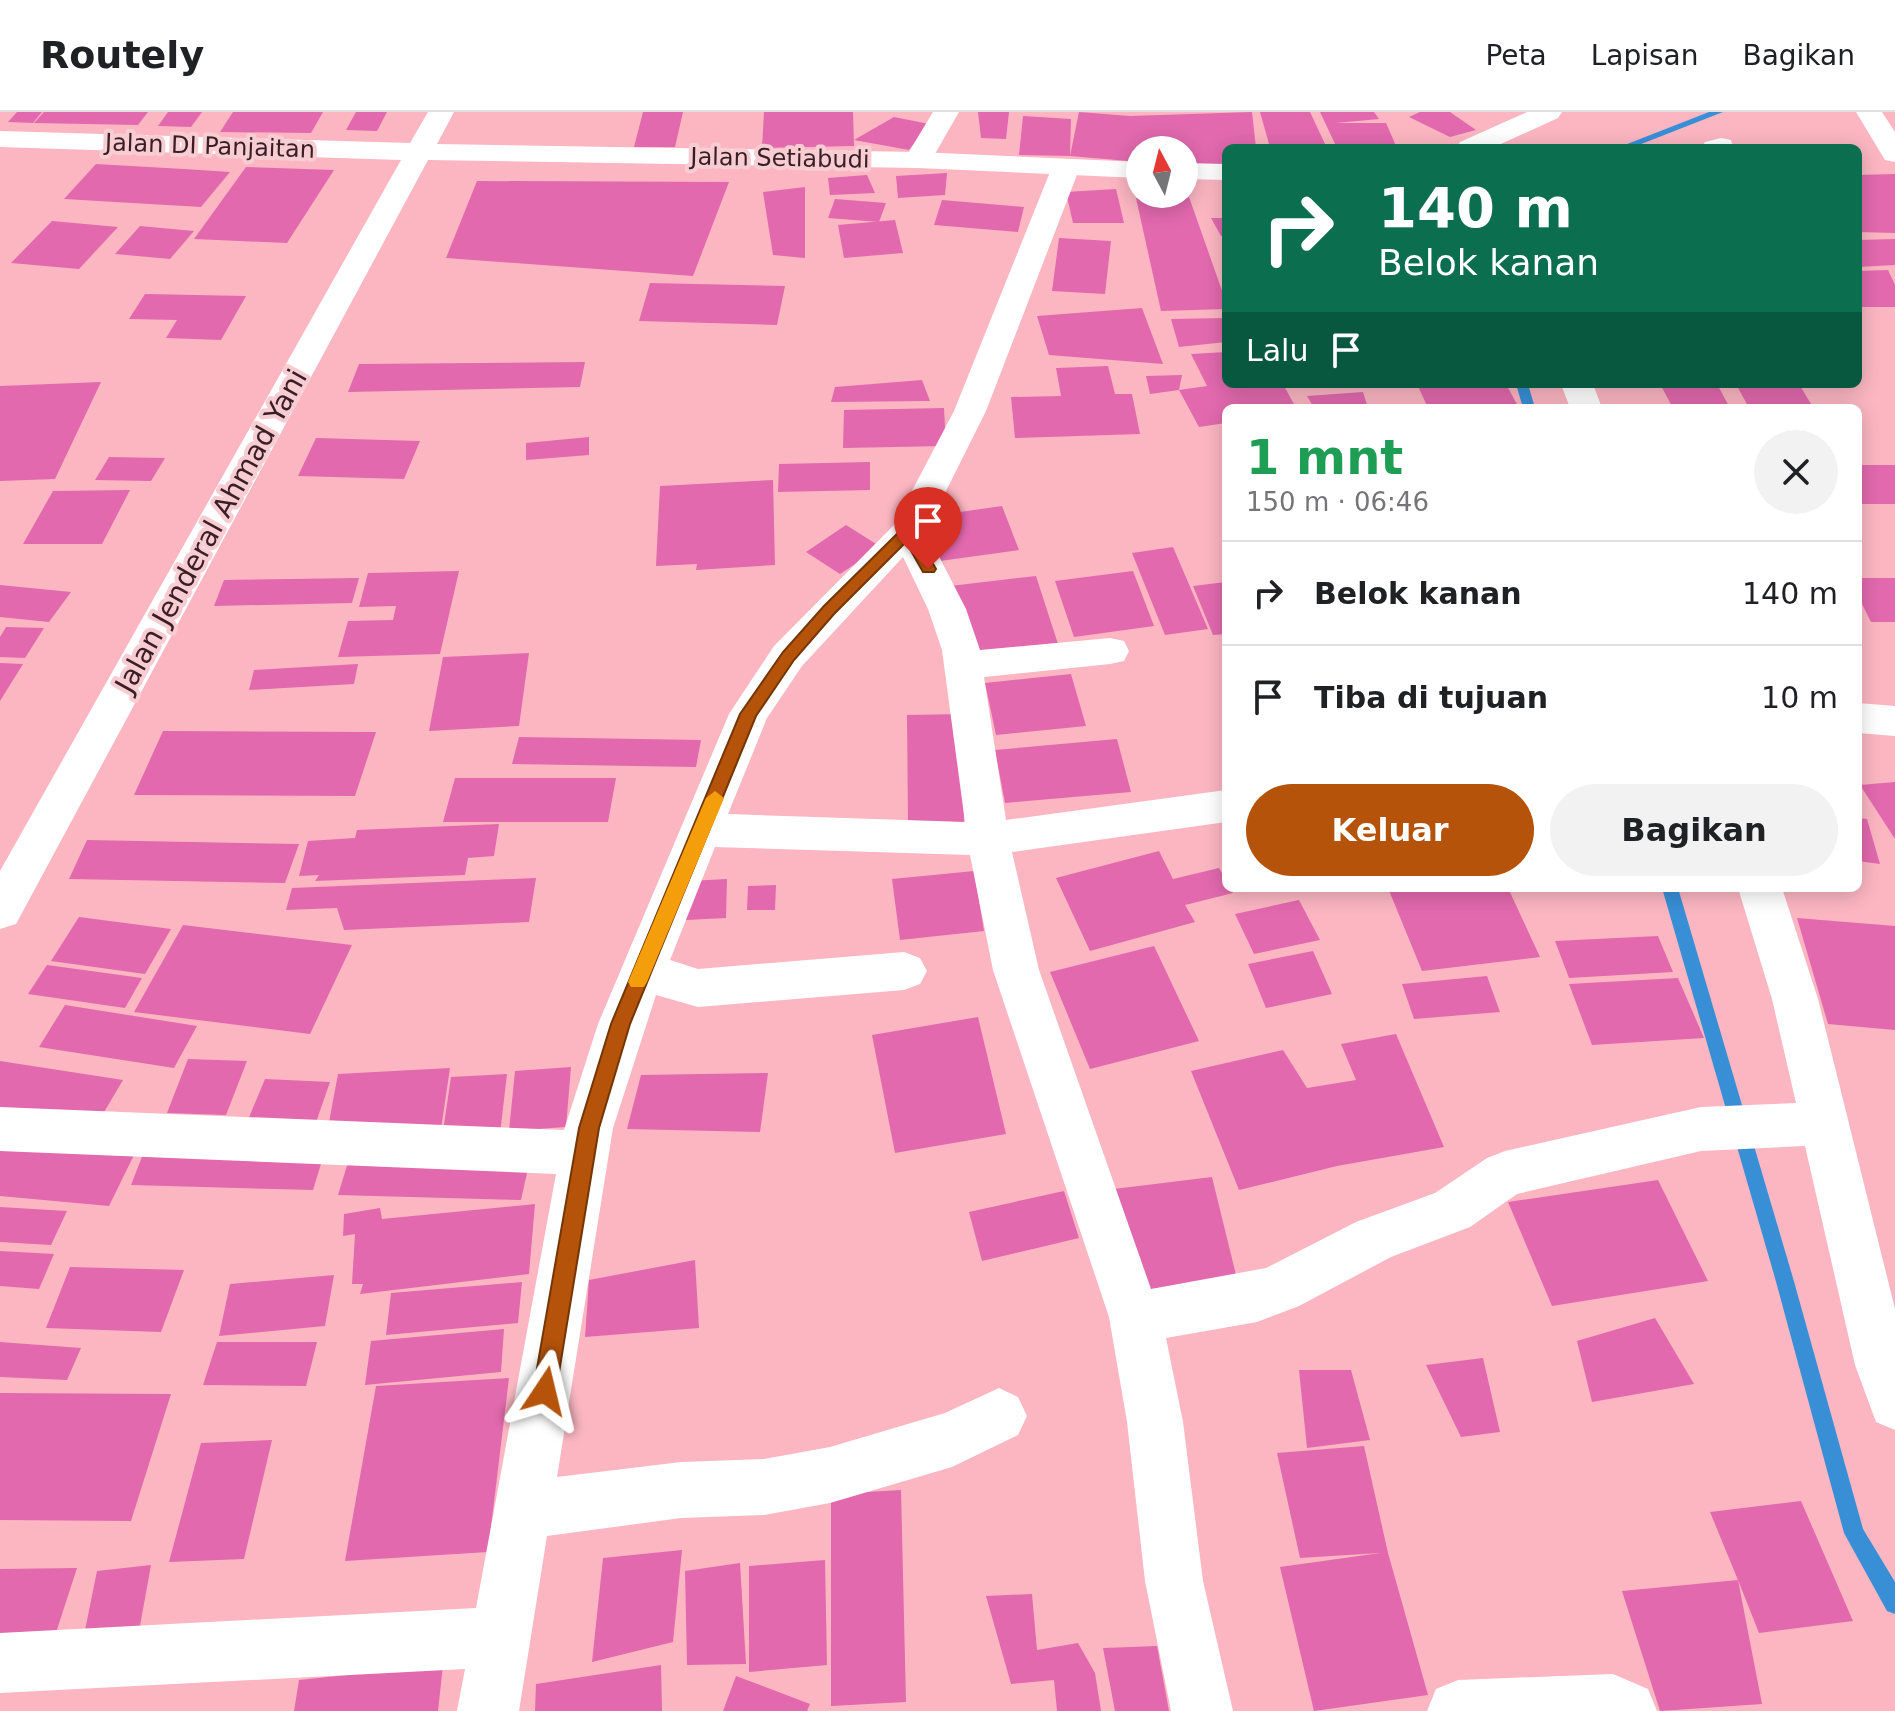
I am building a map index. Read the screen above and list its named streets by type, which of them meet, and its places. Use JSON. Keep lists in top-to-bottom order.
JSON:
{
  "streets": {
    "street": ["Jalan DI Panjaitan", "Jalan Setiabudi", "Jalan Jenderal Ahmad Yani"]
  },
  "crossings": [
    ["Jalan DI Panjaitan", "Jalan Setiabudi"],
    ["Jalan DI Panjaitan", "Jalan Jenderal Ahmad Yani"],
    ["Jalan Setiabudi", "Jalan Jenderal Ahmad Yani"]
  ],
  "north": "top",
  "page": {
    "header": "Routely",
    "nav": ["Peta", "Lapisan", "Bagikan"],
    "turn": ["140 m", "Belok kanan"],
    "then": "Lalu",
    "heading": ["1 mnt", "150 m · 06:46"],
    "list": [
      {
        "name": "Belok kanan",
        "value": "140 m"
      },
      {
        "name": "Tiba di tujuan",
        "value": "10 m"
      }
    ],
    "buttons": ["Keluar", "Bagikan"]
  }
}
